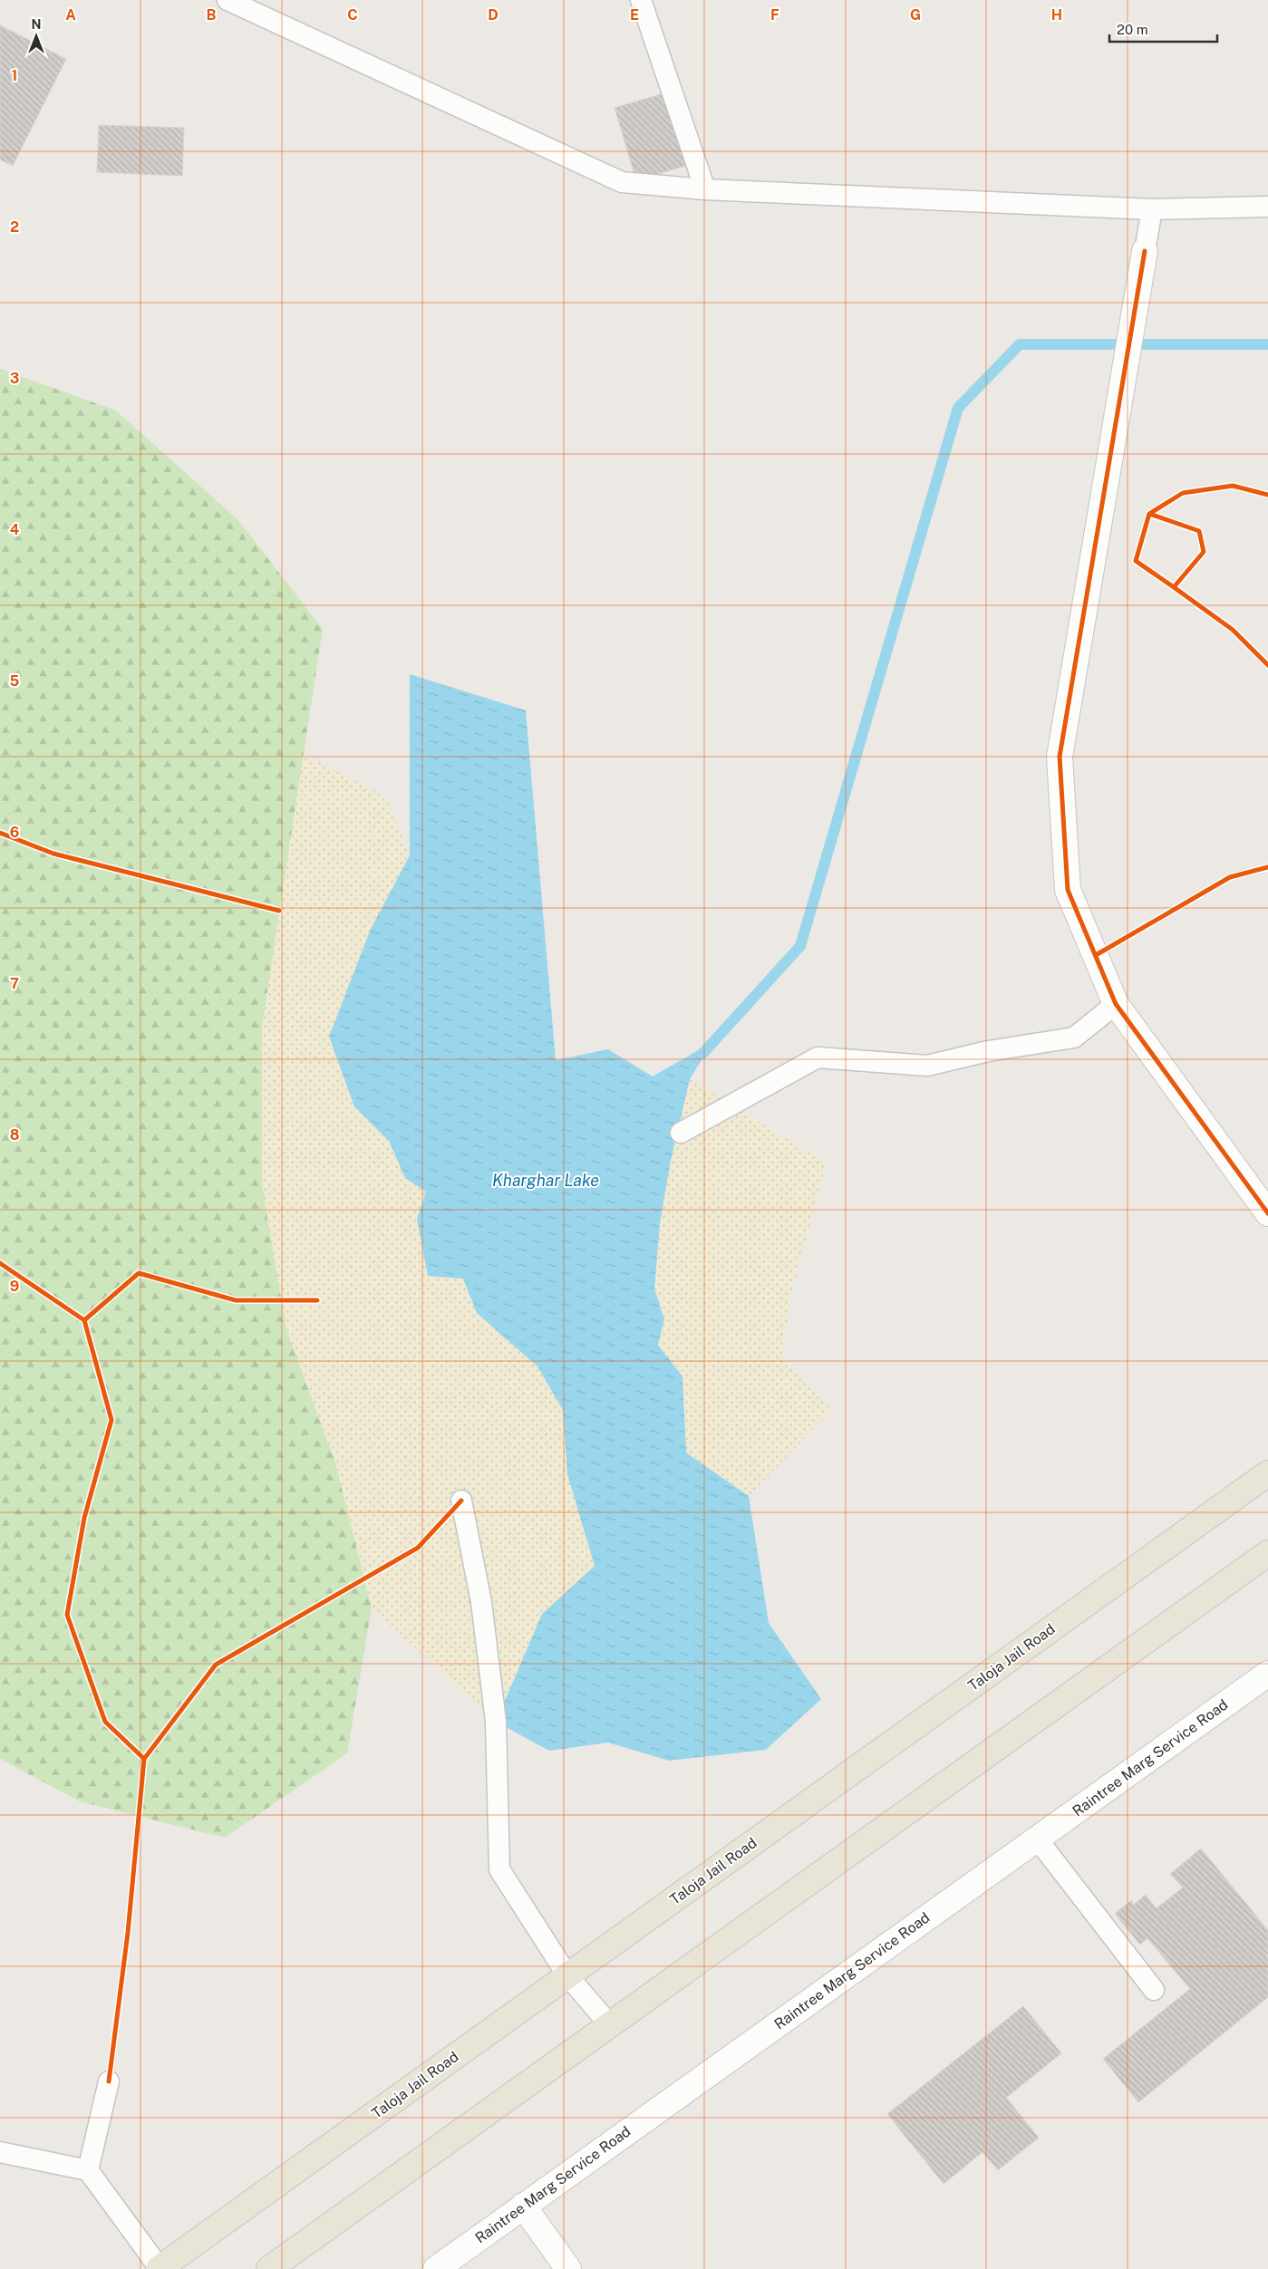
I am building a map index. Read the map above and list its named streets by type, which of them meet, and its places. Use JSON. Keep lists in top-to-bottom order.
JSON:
{
  "streets": {
    "main road": ["Taloja Jail Road"],
    "street": ["Raintree Marg Service Road"]
  },
  "water": ["Kharghar Lake"],
  "scale_bar": "20 m",
  "north": "top",
  "grid": {
    "columns": [
      "A",
      "B",
      "C",
      "D",
      "E",
      "F",
      "G",
      "H"
    ],
    "rows": [
      "1",
      "2",
      "3",
      "4",
      "5",
      "6",
      "7",
      "8",
      "9"
    ]
  }
}
